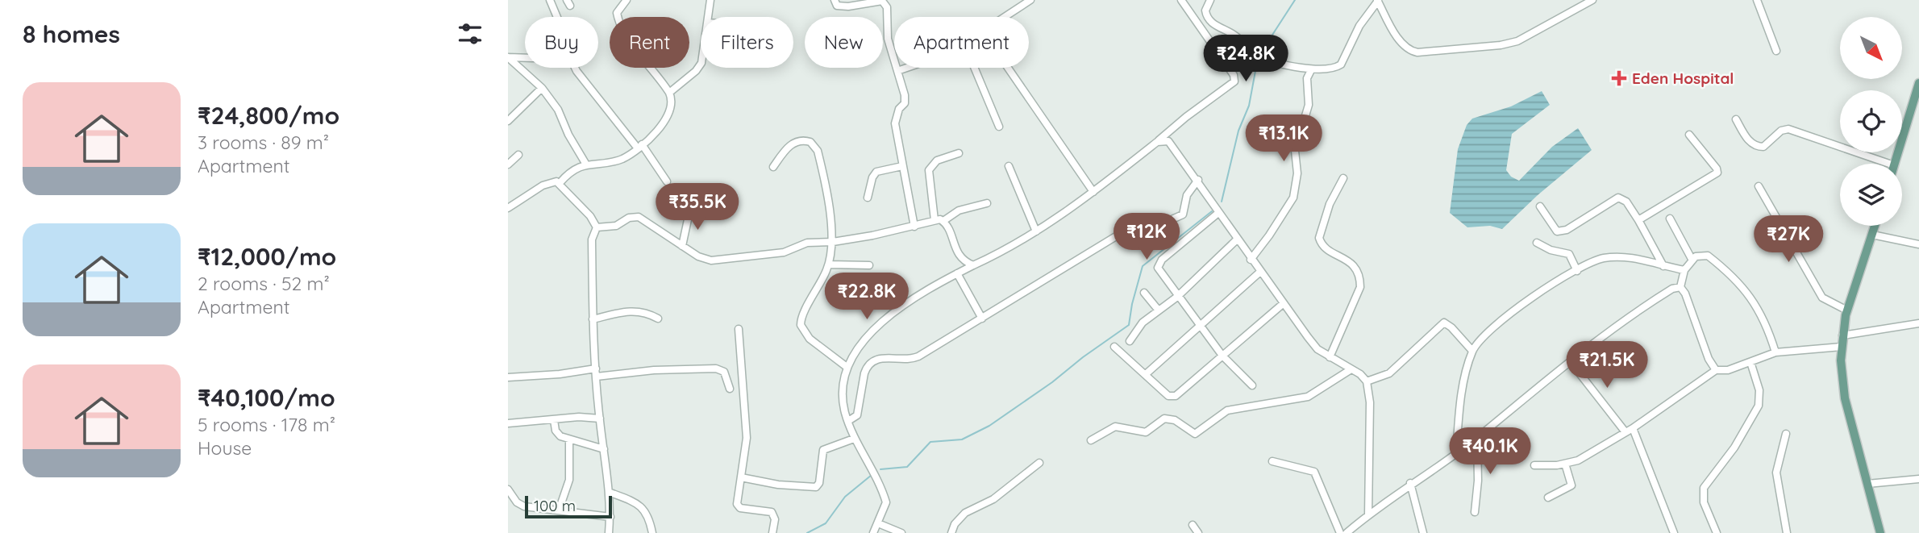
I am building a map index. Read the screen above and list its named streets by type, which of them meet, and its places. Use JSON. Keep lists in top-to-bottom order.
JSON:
{
  "places": {
    "health": ["Eden Hospital"]
  },
  "scale_bar": "100 m",
  "north": "bottom right",
  "page": {
    "heading": "8 homes",
    "chip": [
      "Buy",
      "Rent",
      "Filters",
      "New",
      "Apartment"
    ],
    "price": [
      "₹24.8K",
      "₹13.1K",
      "₹35.5K",
      "₹12K",
      "₹27K",
      "₹22.8K",
      "₹21.5K",
      "₹40.1K"
    ],
    "list": [
      {
        "name": "₹24,800/mo",
        "note": "3 rooms · 89 m² · Apartment"
      },
      {
        "name": "₹12,000/mo",
        "note": "2 rooms · 52 m² · Apartment"
      },
      {
        "name": "₹40,100/mo",
        "note": "5 rooms · 178 m² · House"
      }
    ],
    "scale": "100 m"
  }
}
